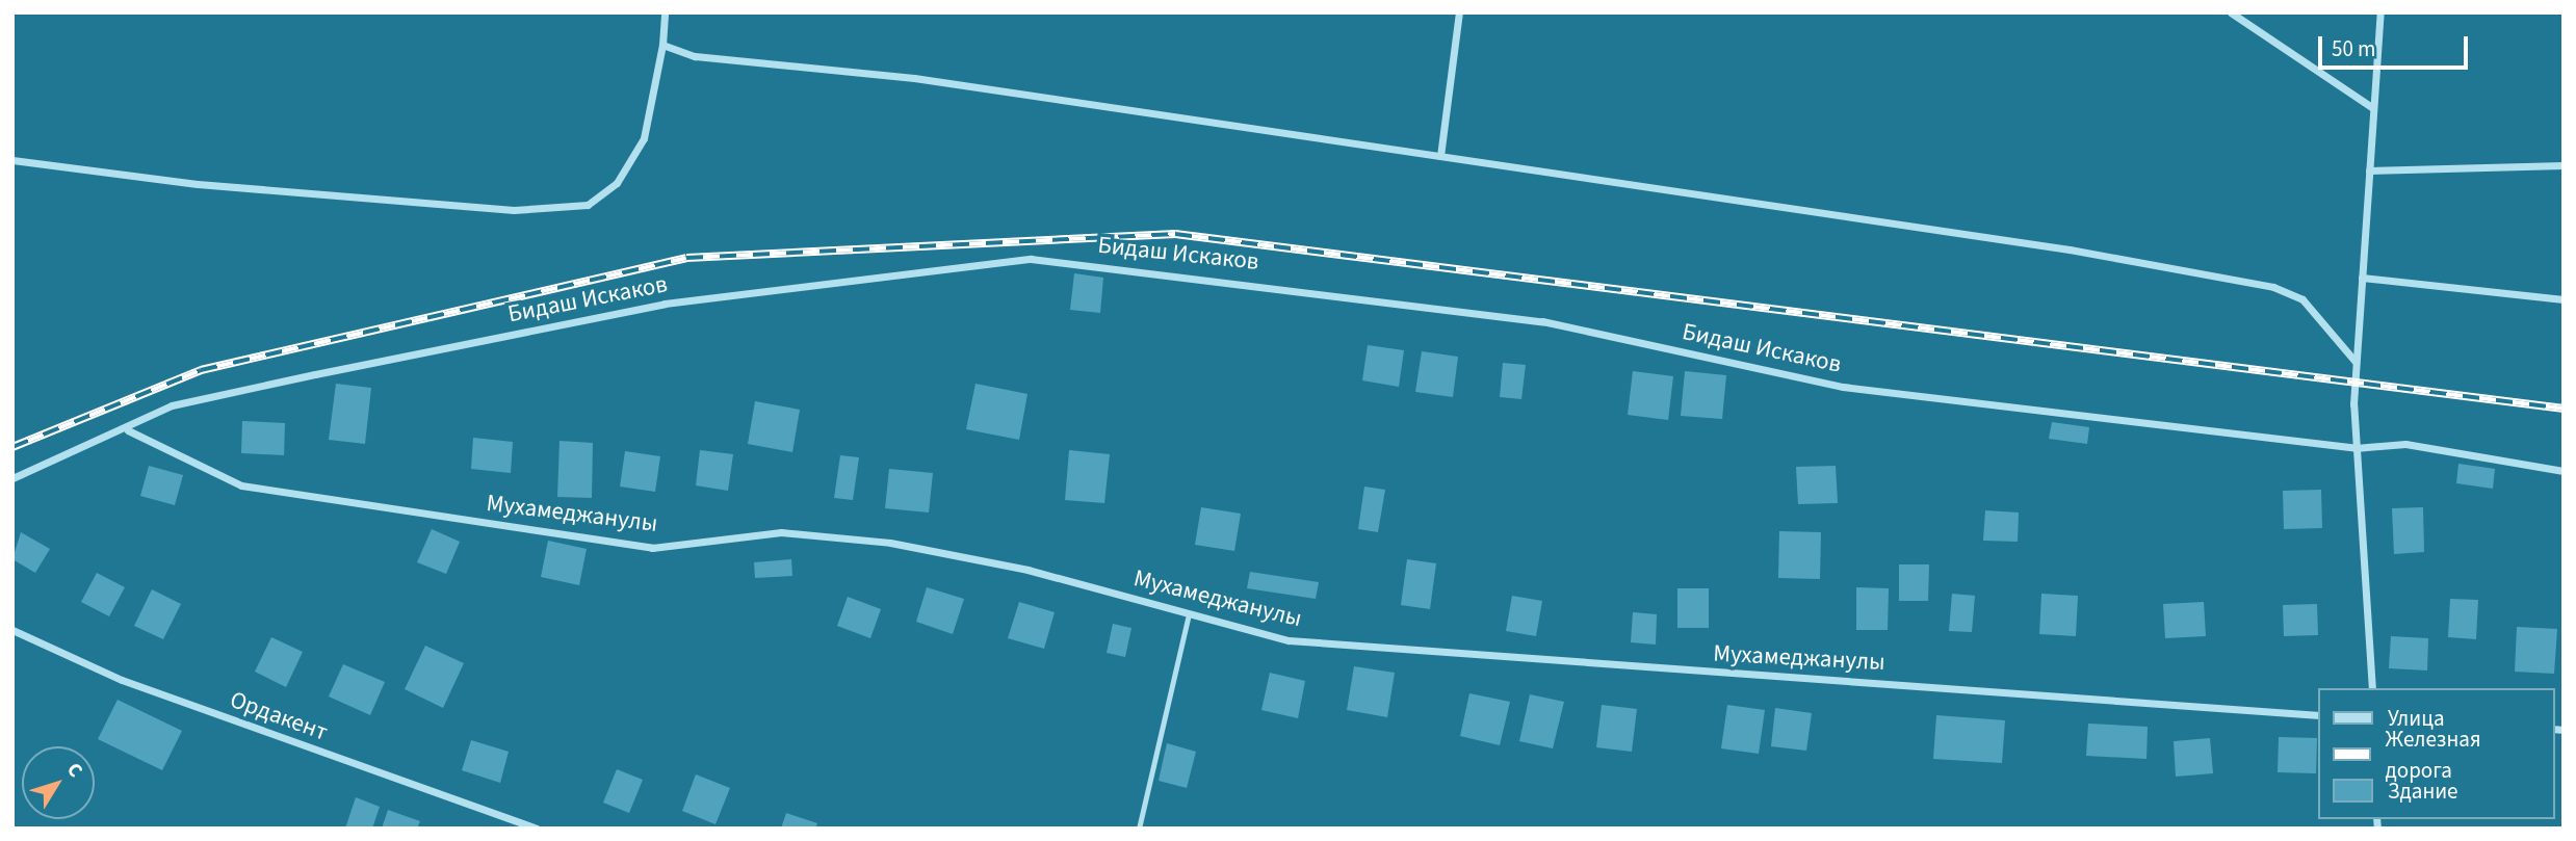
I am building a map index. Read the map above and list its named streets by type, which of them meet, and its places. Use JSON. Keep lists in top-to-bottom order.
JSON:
{
  "streets": {
    "street": ["Бидаш Искаков", "Мухамеджанулы", "Ордакент"]
  },
  "crossings": [
    ["Бидаш Искаков", "Мухамеджанулы"]
  ],
  "legend": ["Улица", "Железная дорога", "Здание"],
  "scale_bar": "50 m",
  "north": "top right"
}
